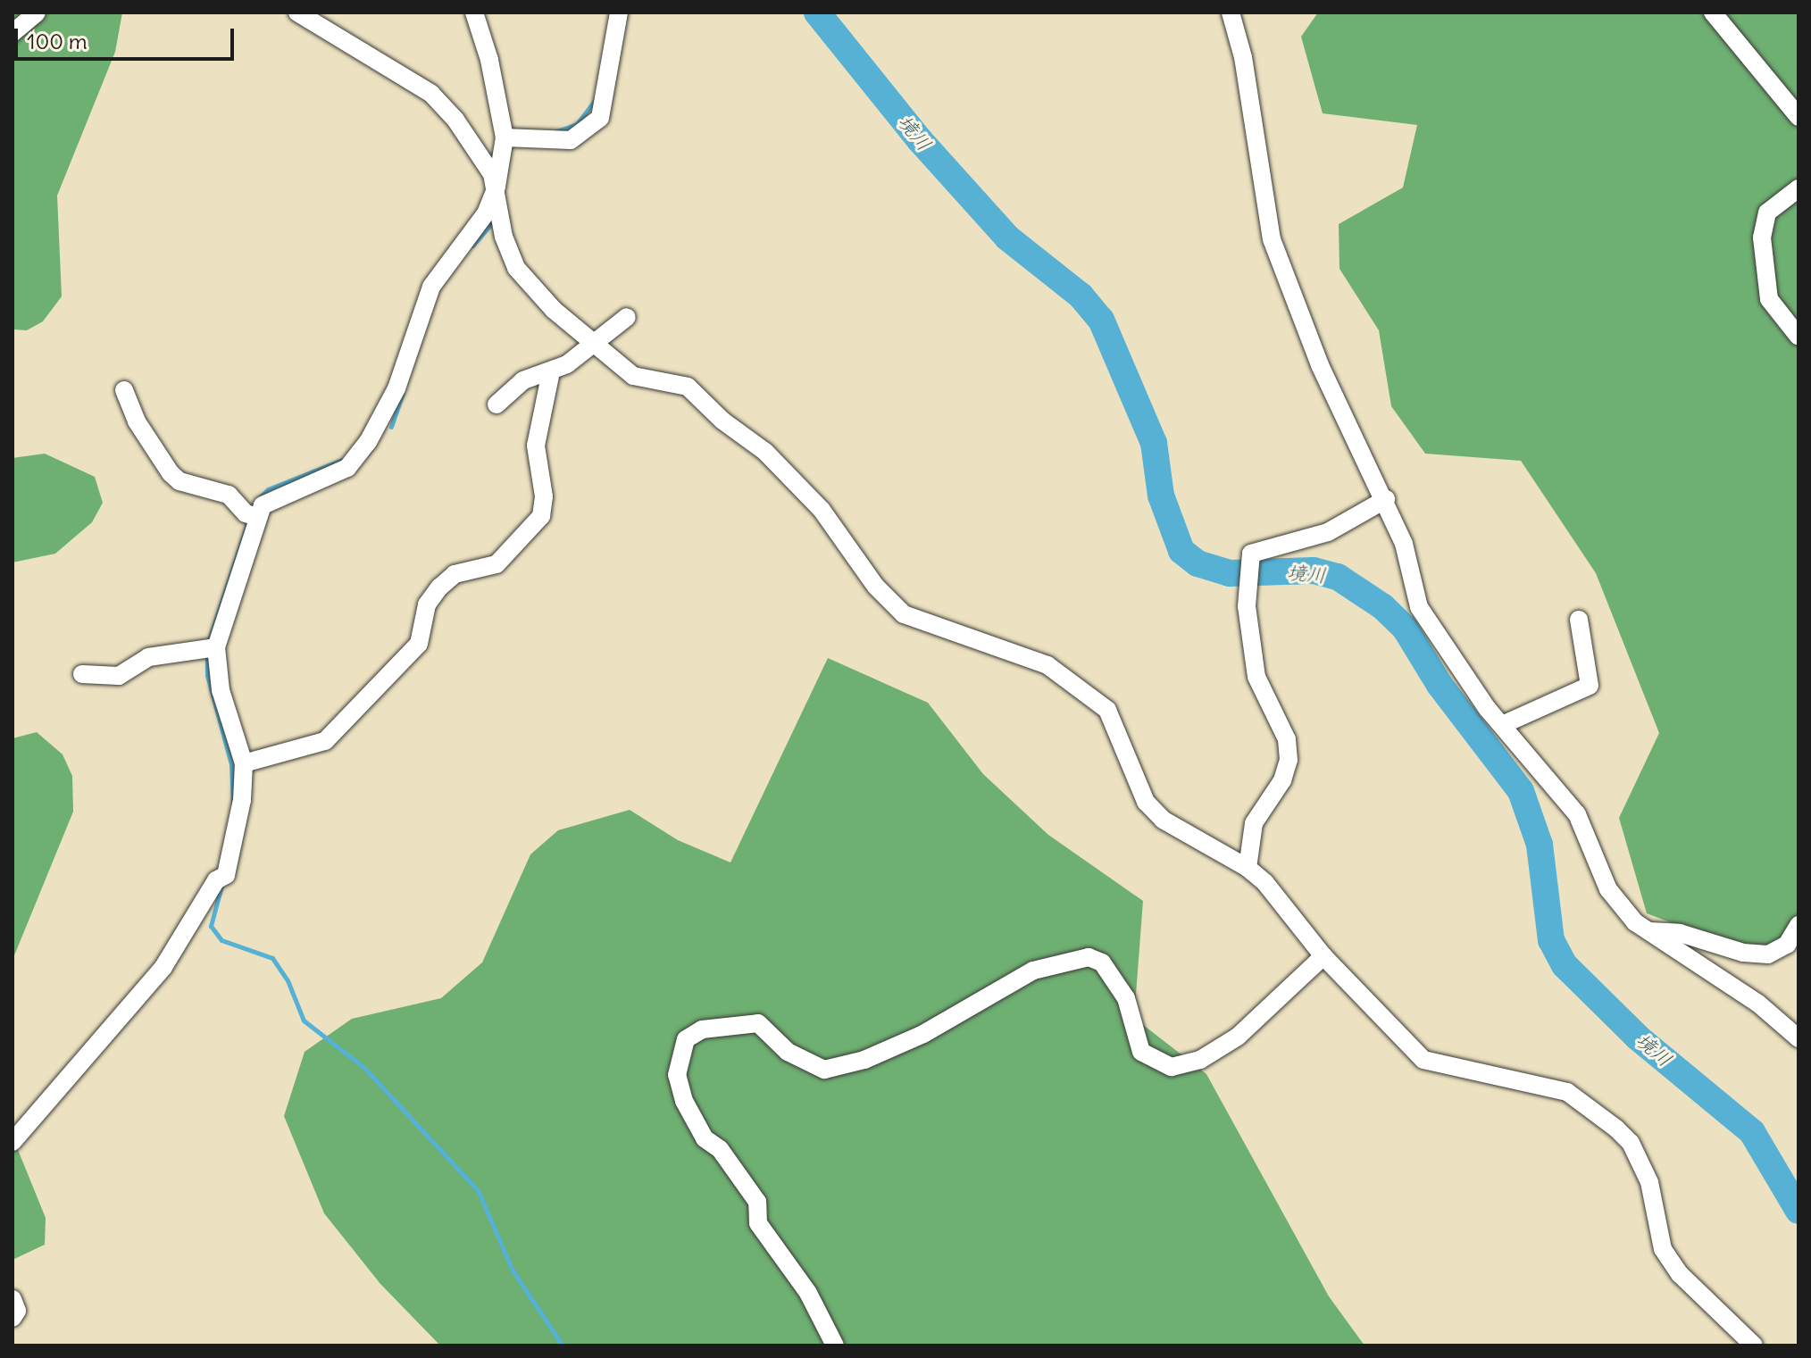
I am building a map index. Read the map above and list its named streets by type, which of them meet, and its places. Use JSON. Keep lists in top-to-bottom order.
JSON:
{
  "water": ["境川"],
  "scale_bar": "100 m"
}
